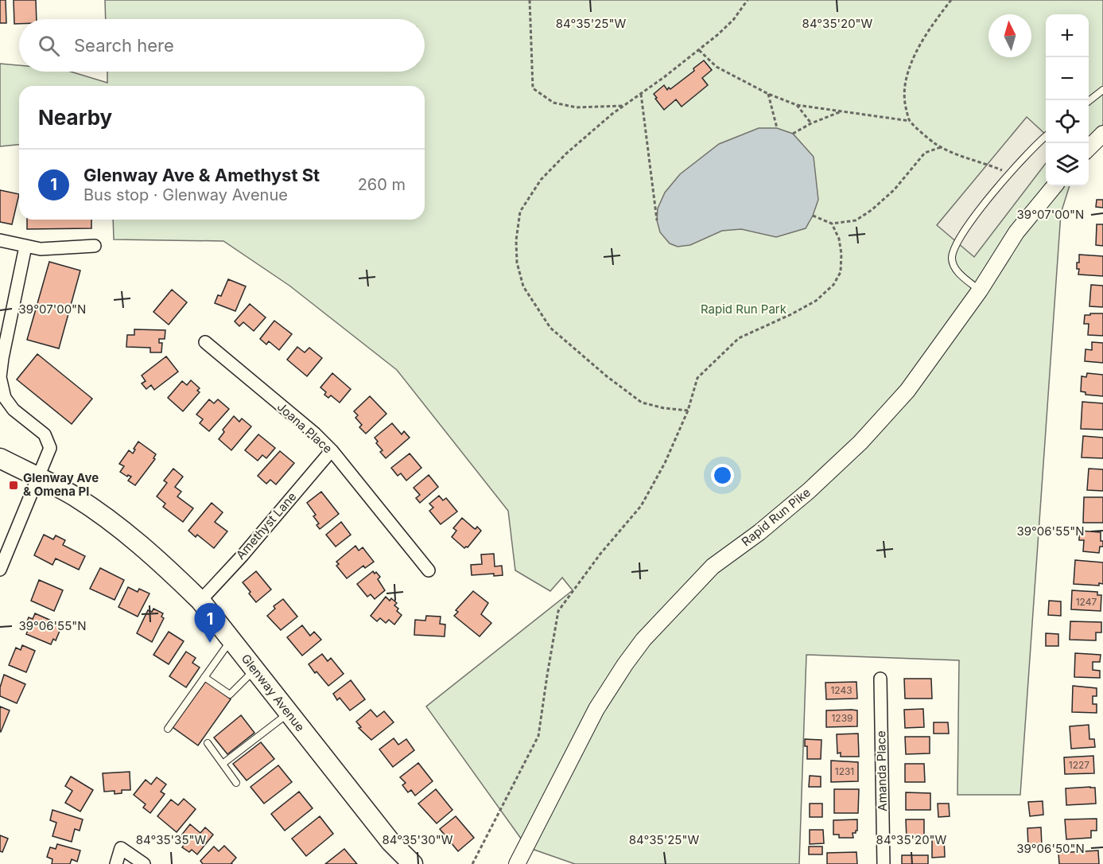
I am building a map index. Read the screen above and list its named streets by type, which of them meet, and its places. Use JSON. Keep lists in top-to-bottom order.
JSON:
{
  "streets": {
    "main road": ["Glenway Avenue"],
    "street": [
      "Joana Place",
      "Rapid Run Pike",
      "Amethyst Lane",
      "Amanda Place"
    ]
  },
  "crossings": [
    ["Joana Place", "Amethyst Lane"],
    ["Amethyst Lane", "Glenway Avenue"]
  ],
  "parks": ["Rapid Run Park"],
  "places": {
    "transit": ["Glenway Ave & Omena Pl"]
  },
  "house_numbers": [
    "1247",
    "1243",
    "1239",
    "1227",
    "1231"
  ],
  "north": "top",
  "page": {
    "map_buttons": ["+", "−"],
    "search": "Search here",
    "heading": "Nearby",
    "list": [
      {
        "mark": "1",
        "name": "Glenway Ave & Amethyst St",
        "note": "Bus stop · Glenway Avenue",
        "value": "260 m"
      }
    ],
    "pins": "1"
  },
  "coordinates": [
    "84°35'25\"W",
    "84°35'20\"W",
    "39°07'00\"N",
    "39°06'55\"N",
    "84°35'35\"W",
    "84°35'30\"W",
    "39°06'50\"N"
  ]
}
